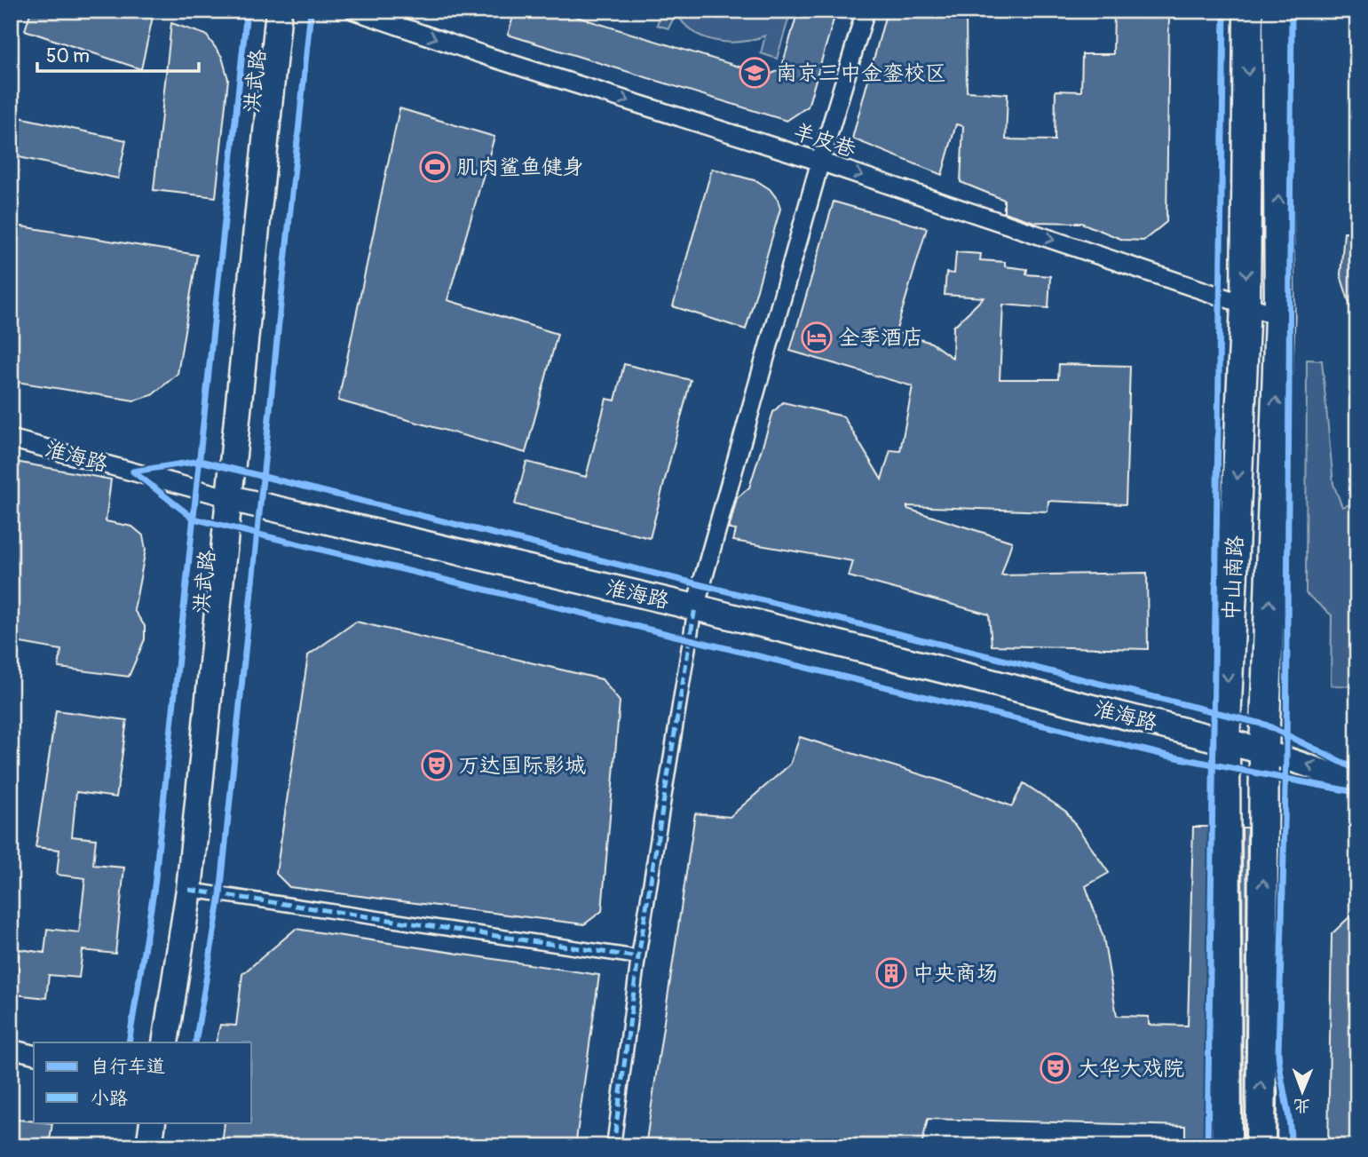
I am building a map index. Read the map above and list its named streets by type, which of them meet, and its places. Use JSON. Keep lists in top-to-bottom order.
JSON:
{
  "streets": {
    "main road": ["洪武路", "淮海路", "中山南路"],
    "street": ["羊皮巷"]
  },
  "crossings": [
    ["洪武路", "淮海路"],
    ["羊皮巷", "中山南路"],
    ["淮海路", "中山南路"]
  ],
  "one_way": ["羊皮巷"],
  "places": {
    "school or university": ["南京三中金銮校区"],
    "sports": ["肌肉鲨鱼健身"],
    "hotel": ["全季酒店"],
    "theatre": ["万达国际影城", "大华大戏院"],
    "building": ["中央商场"]
  },
  "legend": ["自行车道", "小路"],
  "scale_bar": "50 m",
  "north": "bottom"
}
